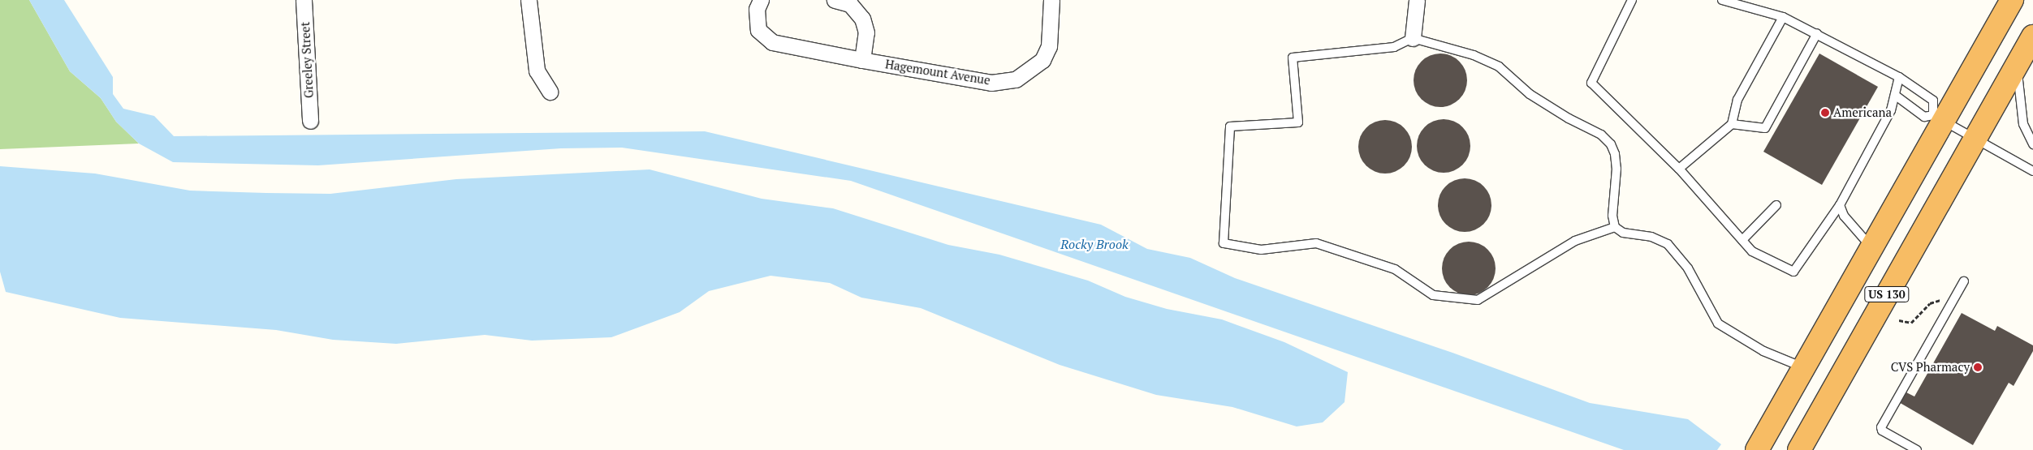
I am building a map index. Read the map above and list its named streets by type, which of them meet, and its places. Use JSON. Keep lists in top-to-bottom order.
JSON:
{
  "streets": {
    "highway": ["US 130"],
    "street": ["Greeley Street", "Hagemount Avenue"]
  },
  "water": ["Rocky Brook"],
  "places": ["Americana", "CVS Pharmacy"]
}
